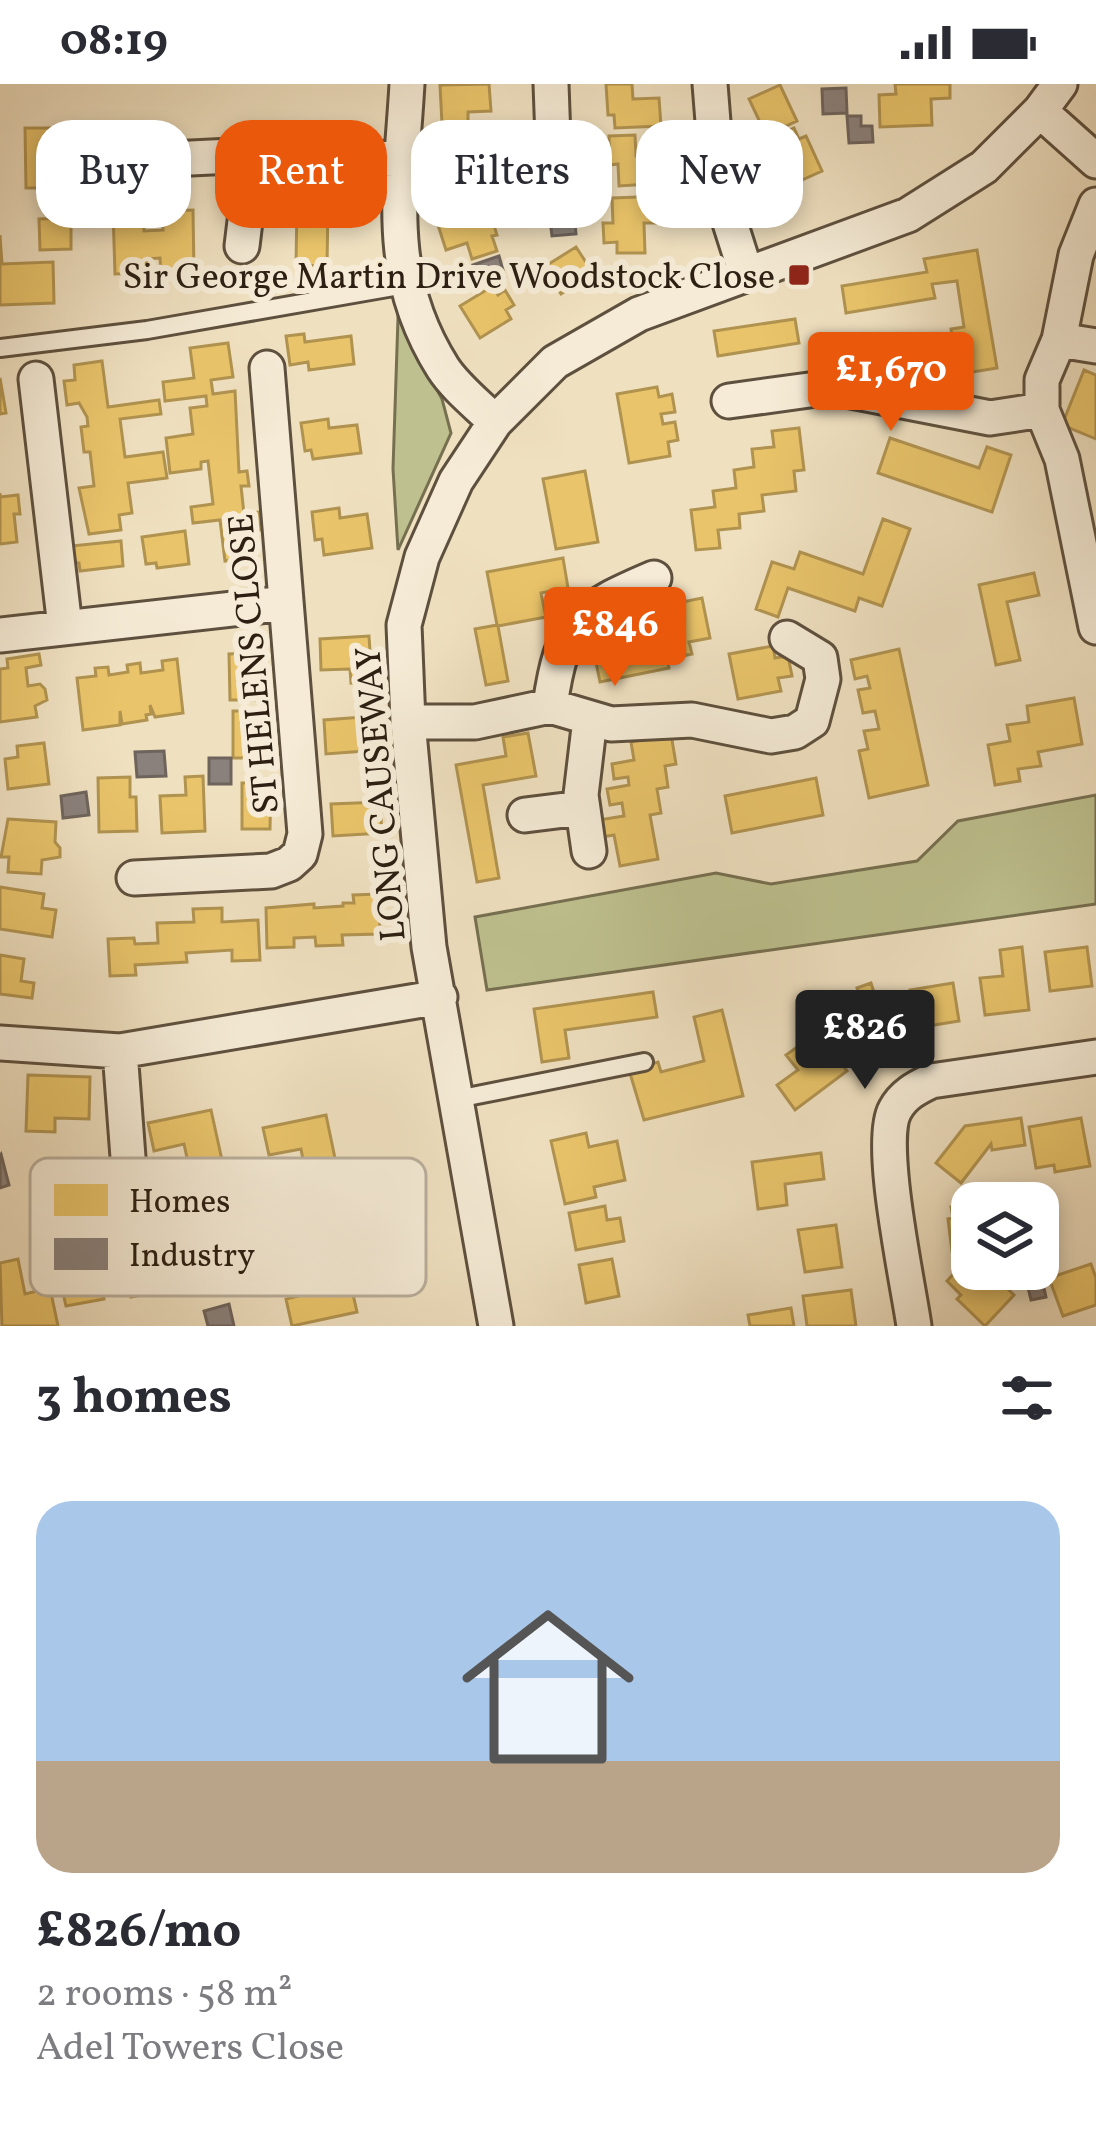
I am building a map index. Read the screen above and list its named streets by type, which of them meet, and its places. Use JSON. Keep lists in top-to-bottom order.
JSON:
{
  "streets": {
    "street": ["ST HELENS CLOSE", "LONG CAUSEWAY"]
  },
  "places": {
    "transit": ["Sir George Martin Drive Woodstock Close"]
  },
  "legend": ["Homes", "Industry"],
  "page": {
    "status": "08:19",
    "chip": [
      "Buy",
      "Rent",
      "Filters",
      "New"
    ],
    "price": ["£1,670", "£846", "£826"],
    "heading": "3 homes",
    "list": [
      {
        "name": "£826/mo",
        "note": "2 rooms · 58 m² · Adel Towers Close"
      }
    ]
  }
}
